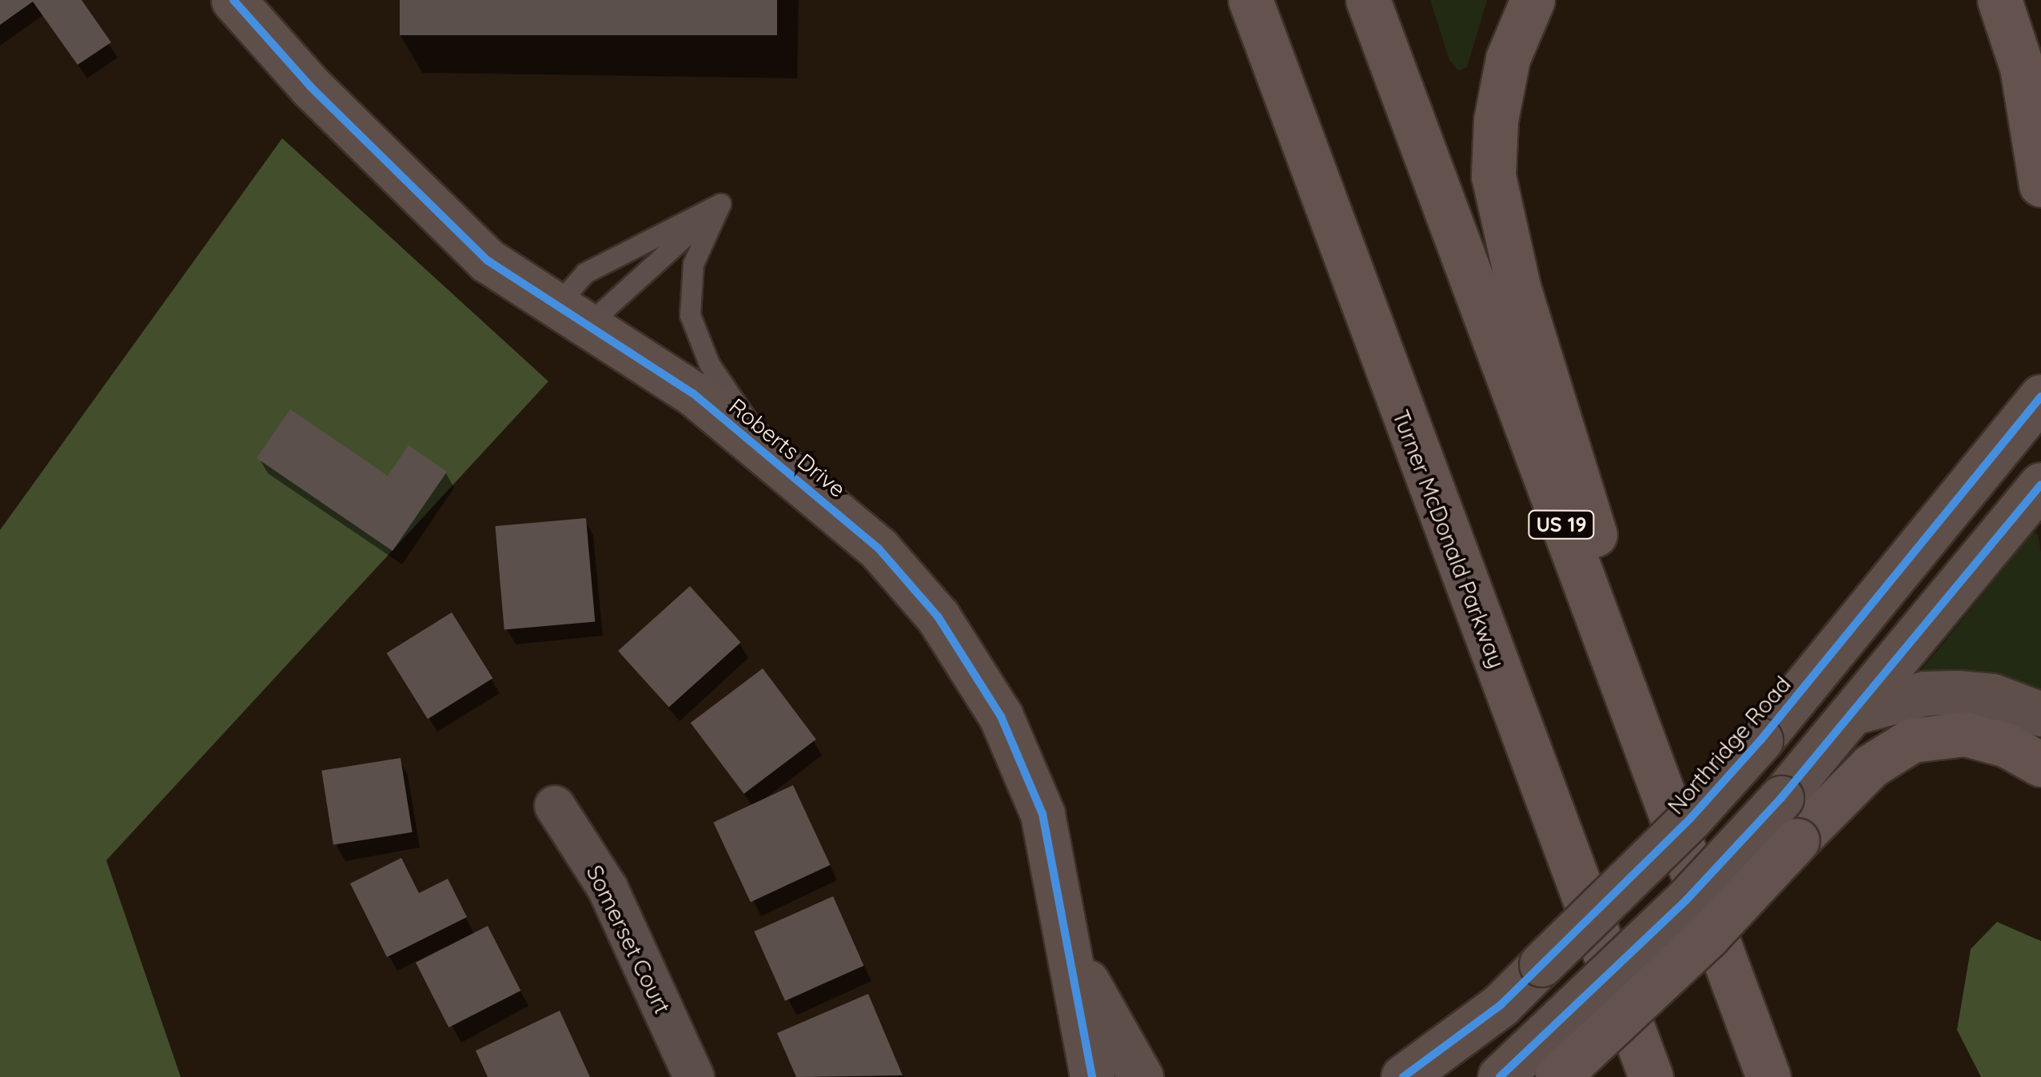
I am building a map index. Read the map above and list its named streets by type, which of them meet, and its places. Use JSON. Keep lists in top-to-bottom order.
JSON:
{
  "streets": {
    "highway": ["US 19", "Turner McDonald Parkway"],
    "street": ["Roberts Drive", "Northridge Road", "Somerset Court"]
  }
}
